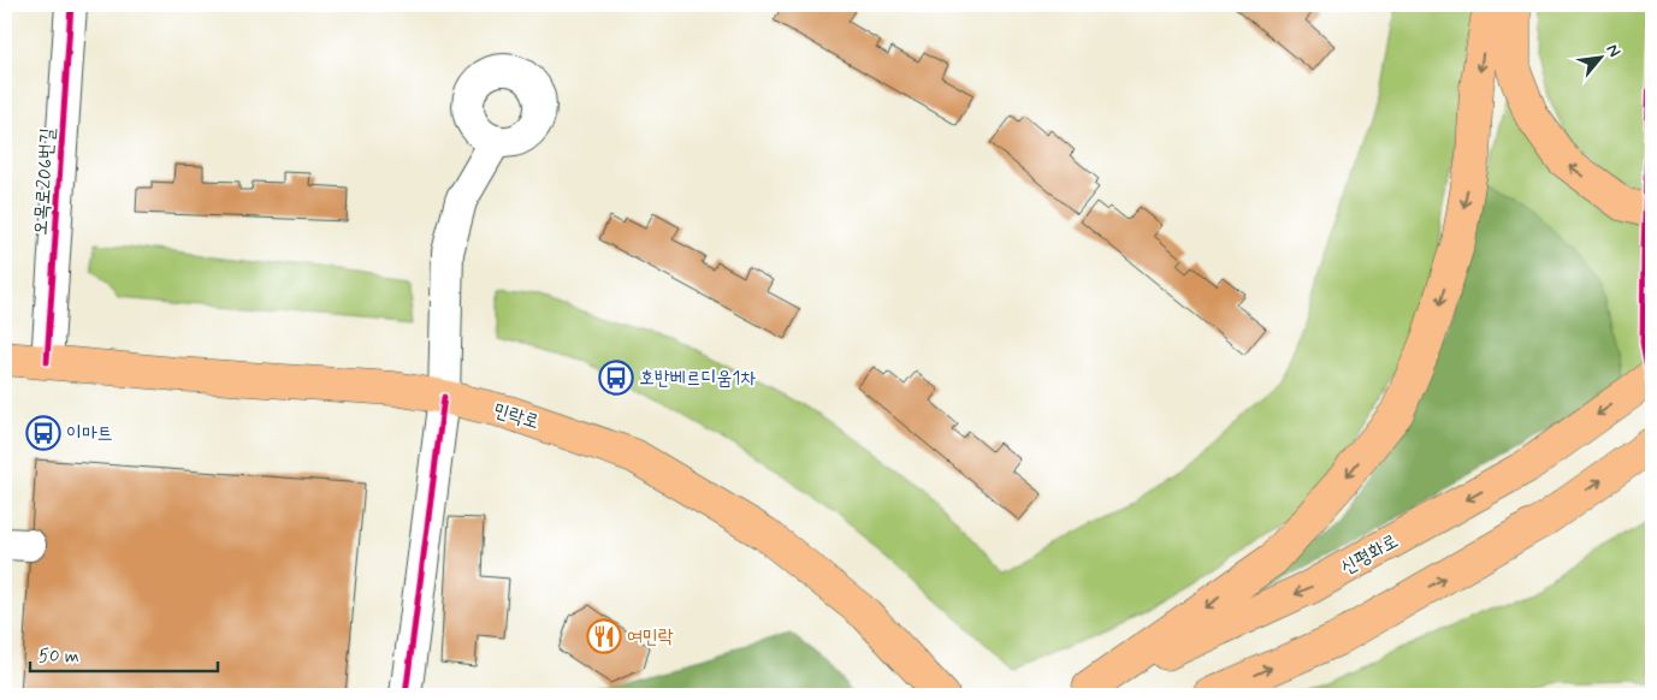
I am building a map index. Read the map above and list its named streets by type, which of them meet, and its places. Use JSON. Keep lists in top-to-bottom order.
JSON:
{
  "streets": {
    "main road": ["민락로", "신평화로"],
    "street": ["오목로206번길"]
  },
  "crossings": [
    ["오목로206번길", "민락로"]
  ],
  "places": {
    "bus stop": ["호반베르디움1차", "이마트"],
    "restaurant": ["여민락"]
  },
  "scale_bar": "50 m",
  "north": "top right"
}
